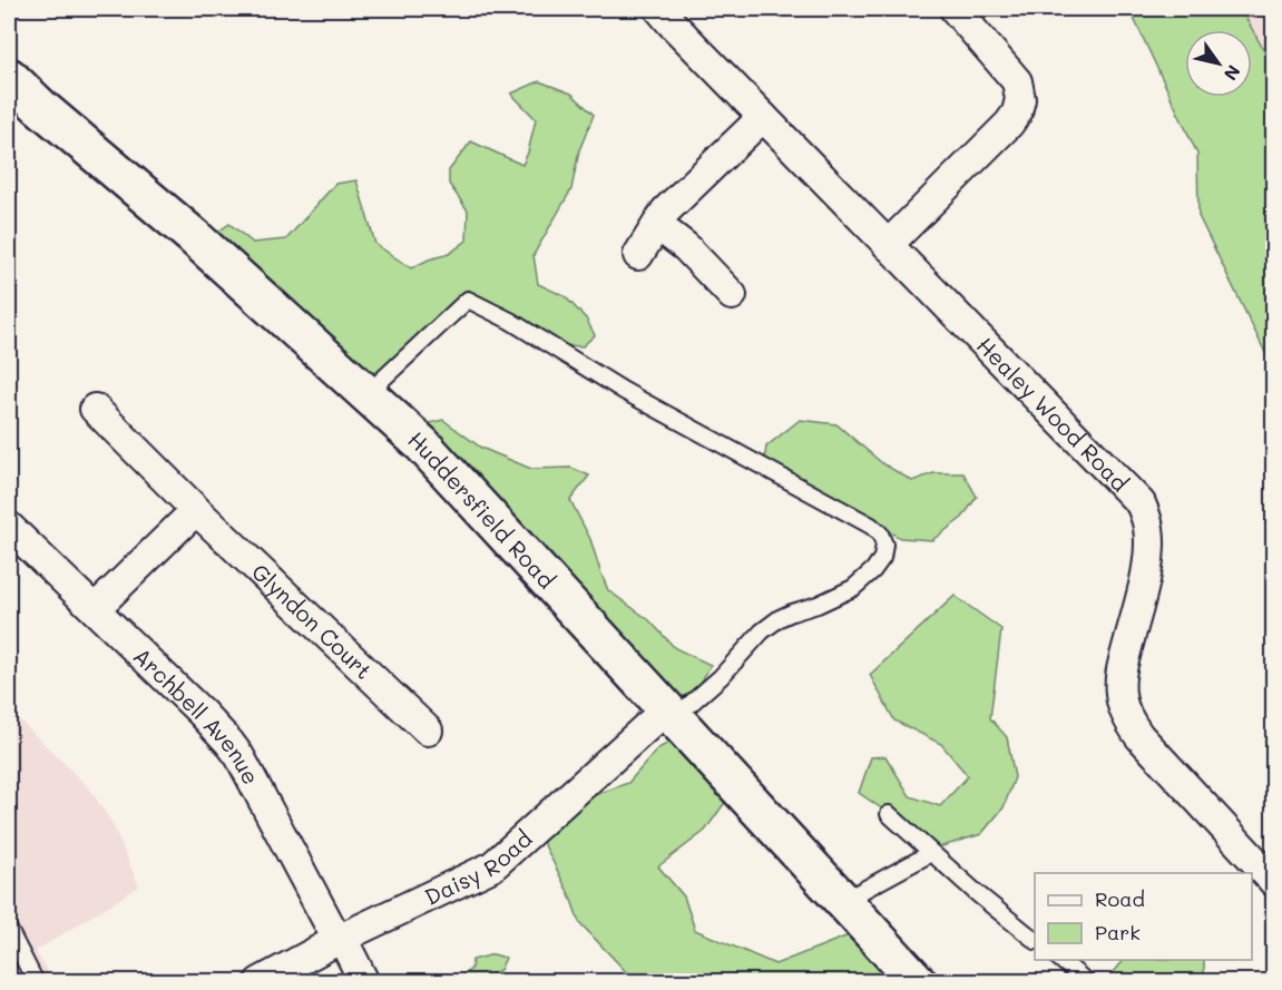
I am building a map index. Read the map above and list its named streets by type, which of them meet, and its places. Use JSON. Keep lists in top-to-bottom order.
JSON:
{
  "streets": {
    "main road": ["Huddersfield Road"],
    "street": [
      "Healey Wood Road",
      "Glyndon Court",
      "Archbell Avenue",
      "Daisy Road"
    ]
  },
  "crossings": [
    ["Huddersfield Road", "Daisy Road"],
    ["Archbell Avenue", "Daisy Road"]
  ],
  "legend": ["Road", "Park"],
  "north": "bottom right"
}
